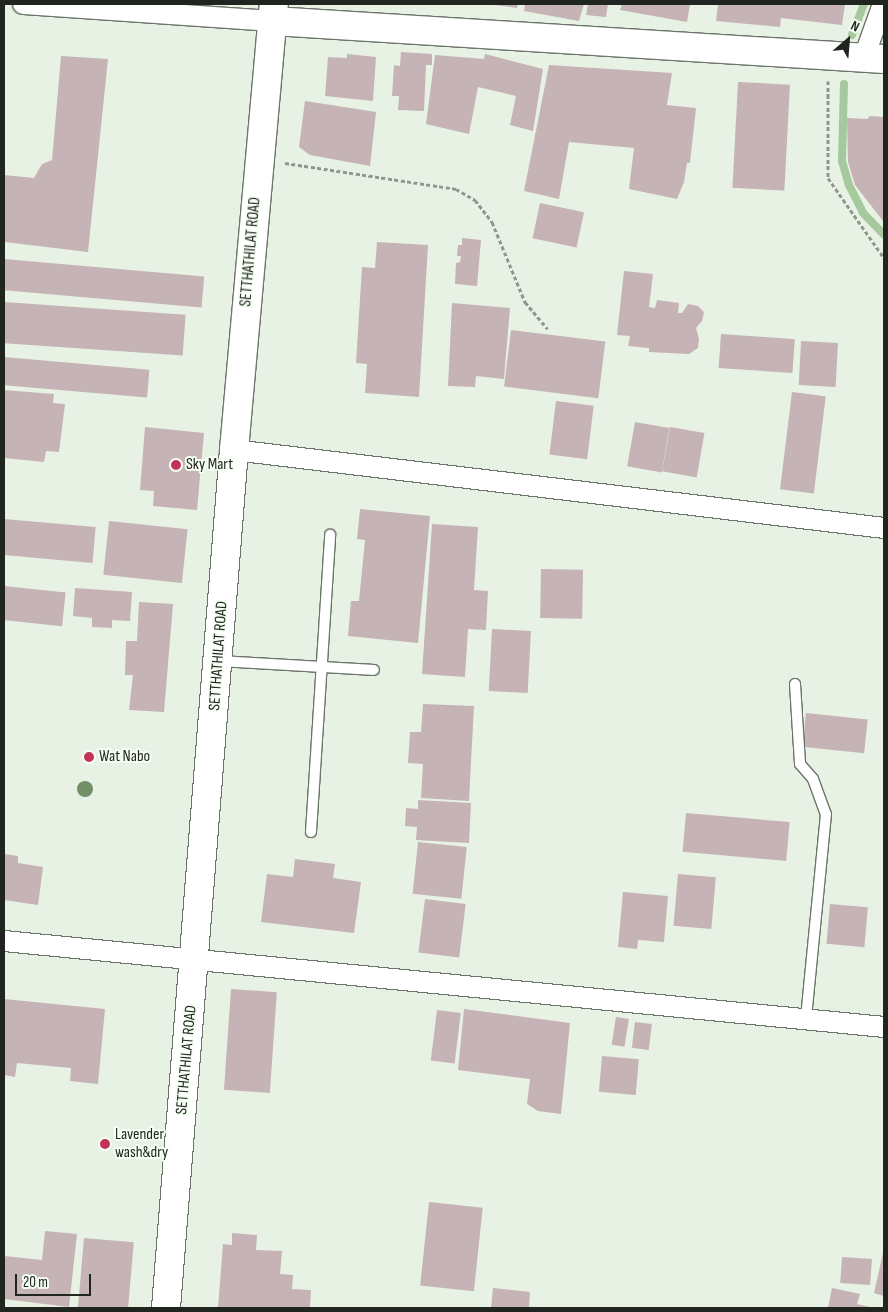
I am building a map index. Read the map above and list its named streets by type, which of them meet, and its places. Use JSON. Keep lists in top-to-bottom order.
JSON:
{
  "streets": {
    "street": ["SETTHATHILAT ROAD"]
  },
  "places": ["Sky Mart", "Wat Nabo", "Lavender wash&dry"],
  "scale_bar": "20 m",
  "north": "top right"
}
